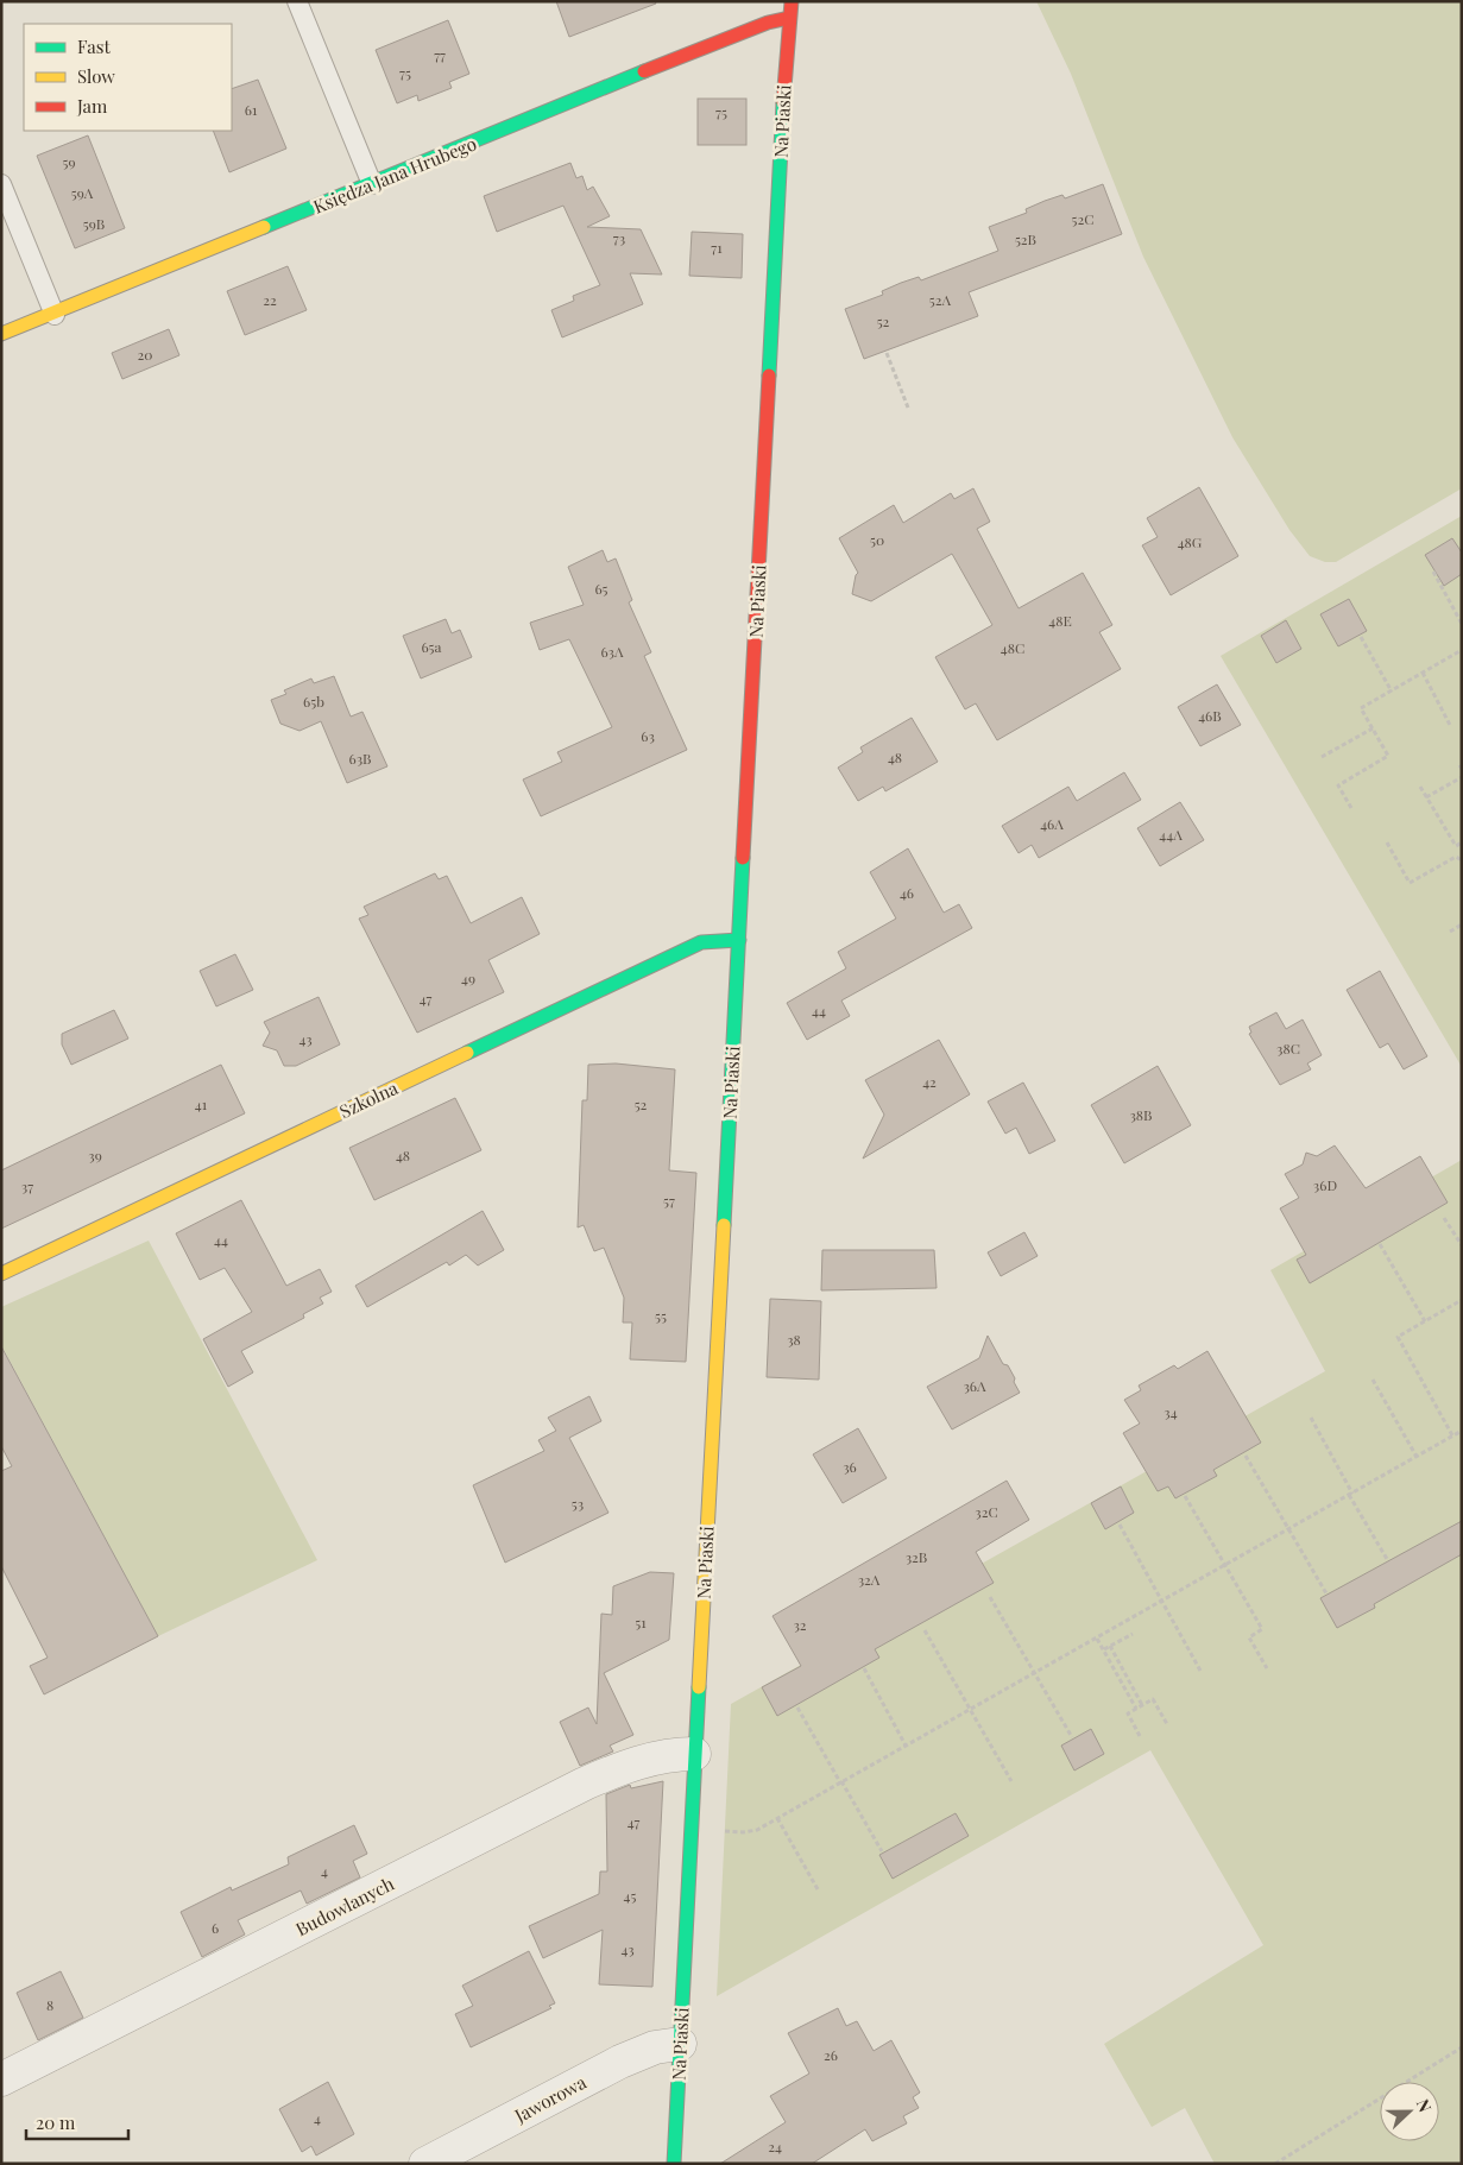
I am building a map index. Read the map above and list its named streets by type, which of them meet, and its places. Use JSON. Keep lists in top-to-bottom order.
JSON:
{
  "streets": {
    "street": [
      "Na Piaski",
      "Księdza Jana Hrubego",
      "Szkolna",
      "Budowlanych",
      "Jaworowa"
    ]
  },
  "crossings": [
    ["Na Piaski", "Księdza Jana Hrubego"],
    ["Na Piaski", "Szkolna"],
    ["Na Piaski", "Budowlanych"],
    ["Na Piaski", "Jaworowa"]
  ],
  "house_numbers": [
    "77",
    "75",
    "61",
    "75",
    "59",
    "59A",
    "52C",
    "59B",
    "73",
    "52B",
    "71",
    "22",
    "52A",
    "52",
    "20",
    "50",
    "48G",
    "65",
    "48E",
    "65a",
    "48C",
    "63A",
    "65b",
    "46B",
    "63",
    "48",
    "63B",
    "46A",
    "44A",
    "46",
    "49",
    "47",
    "44",
    "43",
    "38C",
    "42",
    "41",
    "52",
    "38B",
    "39",
    "48",
    "36D",
    "37",
    "57",
    "44",
    "55",
    "38",
    "36A",
    "34",
    "36",
    "53",
    "32C",
    "32B",
    "32A",
    "51",
    "32",
    "47",
    "4",
    "45",
    "6",
    "43",
    "8",
    "26",
    "4",
    "24"
  ],
  "legend": ["Fast", "Slow", "Jam"],
  "scale_bar": "20 m",
  "north": "right"
}
